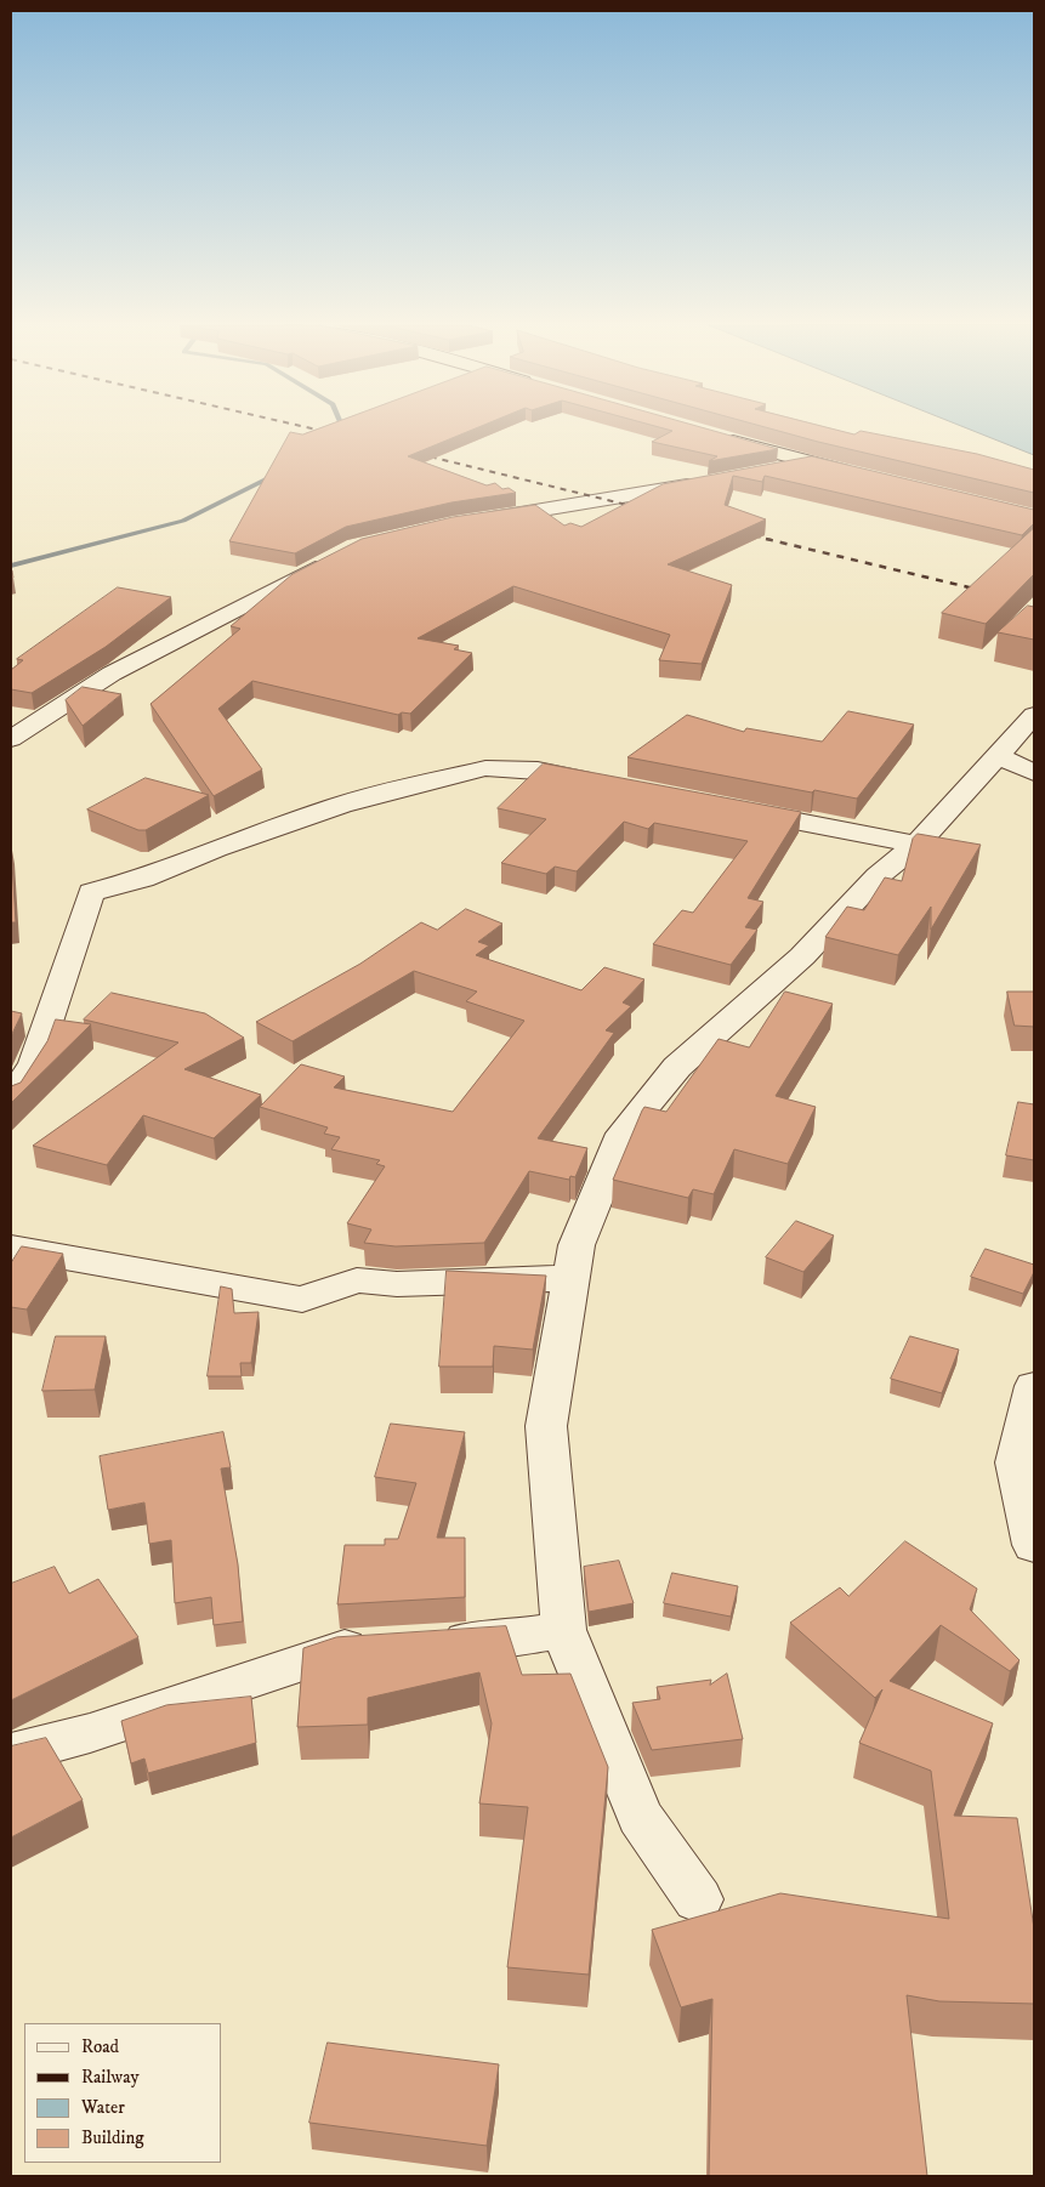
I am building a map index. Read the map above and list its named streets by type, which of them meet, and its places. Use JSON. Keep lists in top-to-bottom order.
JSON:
{
  "legend": [
    "Road",
    "Railway",
    "Water",
    "Building"
  ]
}
